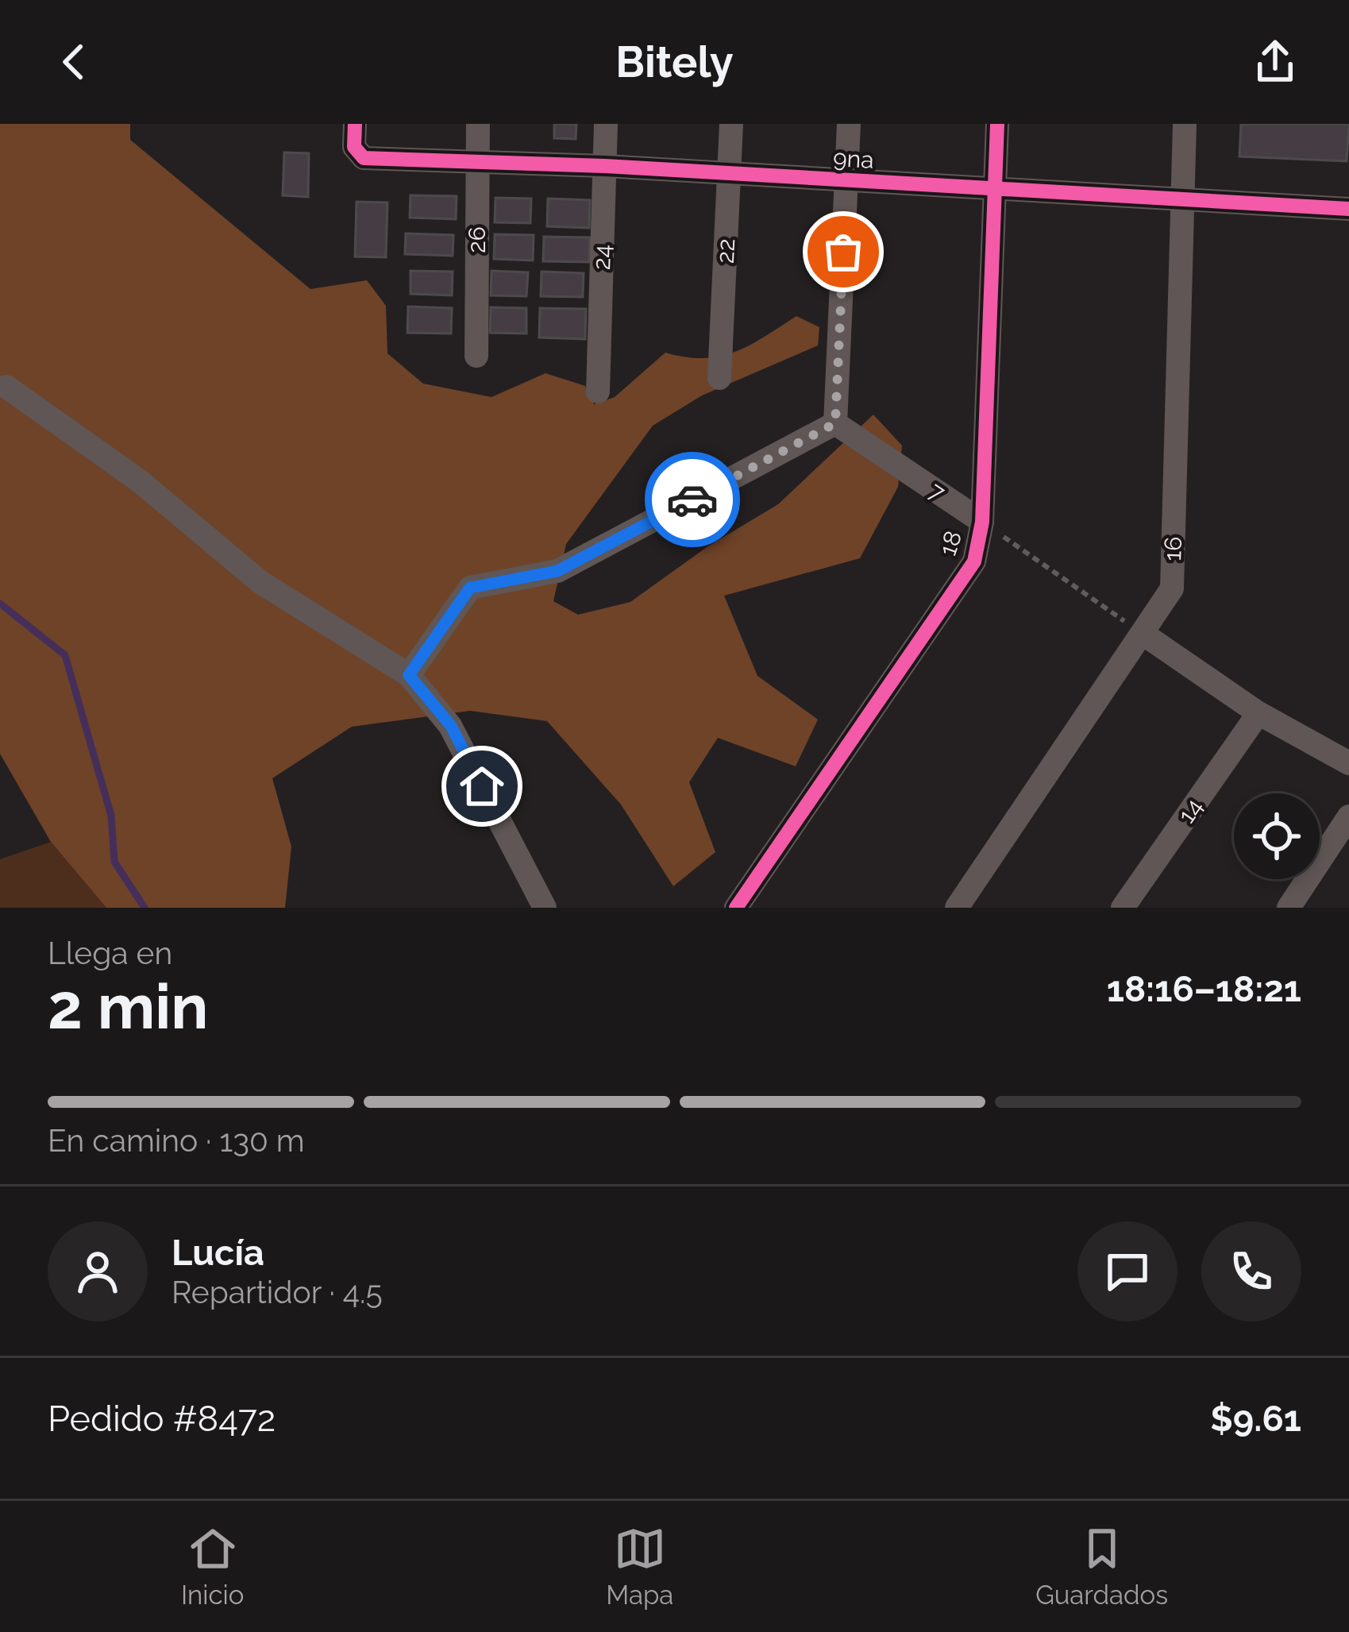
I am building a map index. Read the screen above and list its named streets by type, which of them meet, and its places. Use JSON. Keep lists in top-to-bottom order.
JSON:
{
  "streets": {
    "street": [
      "9na",
      "26",
      "22",
      "24",
      "7",
      "18",
      "16",
      "14"
    ]
  },
  "crossings": [
    ["9na", "26"],
    ["9na", "22"],
    ["9na", "24"],
    ["9na", "18"],
    ["9na", "16"],
    ["7", "18"]
  ],
  "page": {
    "header": "Bitely",
    "heading": ["2 min", "Llega en", "18:16–18:21"],
    "panel": [
      "Lucía",
      "Repartidor · 4.5",
      "Pedido #8472",
      "$9.61"
    ],
    "bar": "En camino · 130 m",
    "tabs": ["Inicio", "Mapa", "Guardados"]
  }
}
